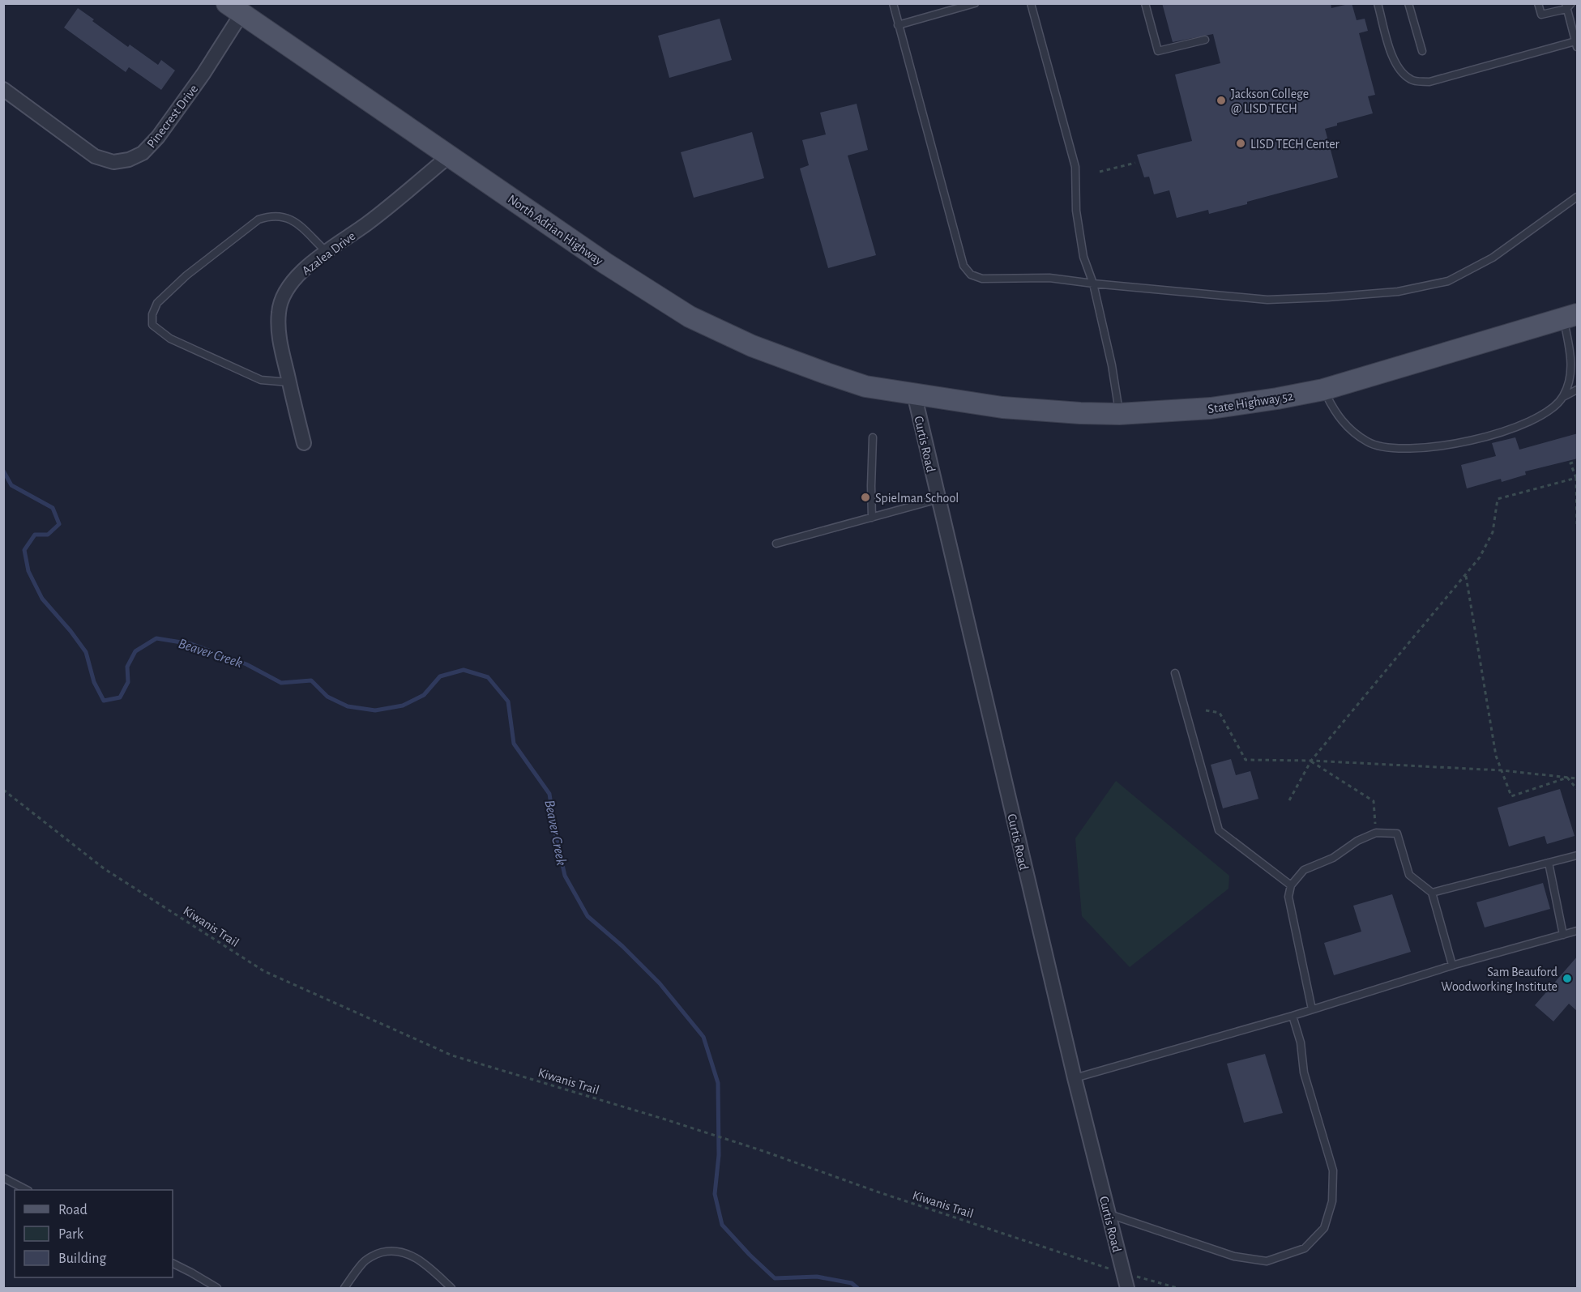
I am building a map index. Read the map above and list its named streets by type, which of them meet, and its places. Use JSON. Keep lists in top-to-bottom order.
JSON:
{
  "streets": {
    "main road": ["North Adrian Highway", "State Highway 52"],
    "street": ["Pinecrest Drive", "Azalea Drive", "Curtis Road"],
    "path": ["Kiwanis Trail"]
  },
  "crossings": [
    ["Pinecrest Drive", "North Adrian Highway"],
    ["North Adrian Highway", "Azalea Drive"],
    ["North Adrian Highway", "State Highway 52"],
    ["North Adrian Highway", "Curtis Road"],
    ["State Highway 52", "Curtis Road"],
    ["Curtis Road", "Kiwanis Trail"]
  ],
  "water": ["Beaver Creek"],
  "places": [
    "Jackson College @ LISD TECH",
    "LISD TECH Center",
    "Spielman School",
    "Sam Beauford Woodworking Institute"
  ],
  "legend": ["Road", "Park", "Building"]
}
